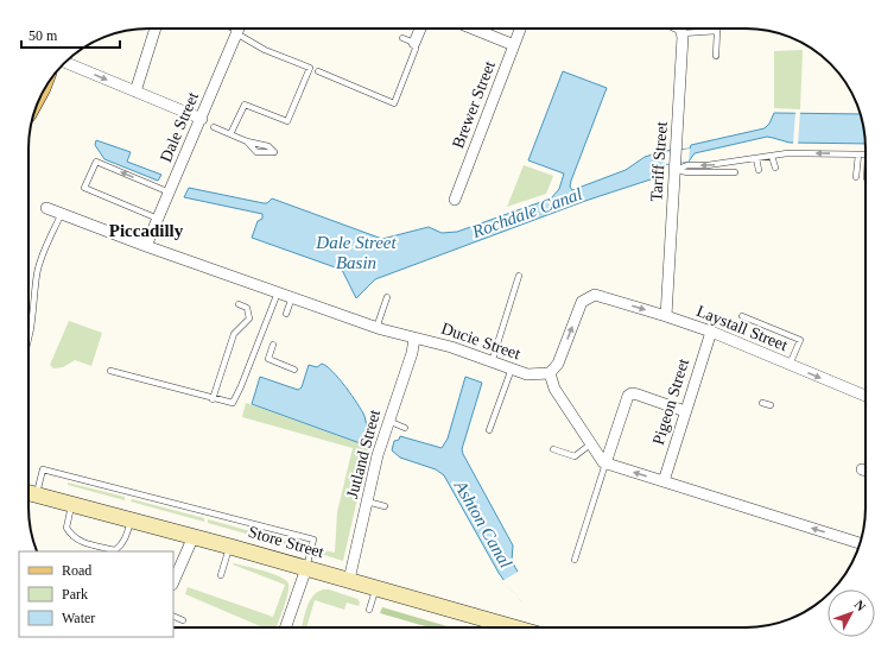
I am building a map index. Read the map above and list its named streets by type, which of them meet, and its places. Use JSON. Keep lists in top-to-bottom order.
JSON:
{
  "streets": {
    "street": [
      "Brewer Street",
      "Dale Street",
      "Tariff Street",
      "Laystall Street",
      "Ducie Street",
      "Pigeon Street",
      "Jutland Street",
      "Store Street"
    ]
  },
  "crossings": [
    ["Dale Street", "Ducie Street"],
    ["Tariff Street", "Laystall Street"],
    ["Laystall Street", "Ducie Street"],
    ["Laystall Street", "Pigeon Street"],
    ["Ducie Street", "Jutland Street"],
    ["Jutland Street", "Store Street"]
  ],
  "districts": ["Piccadilly"],
  "water": ["Rochdale Canal", "Dale Street Basin", "Ashton Canal"],
  "legend": ["Road", "Park", "Water"],
  "scale_bar": "50 m",
  "north": "top right"
}
